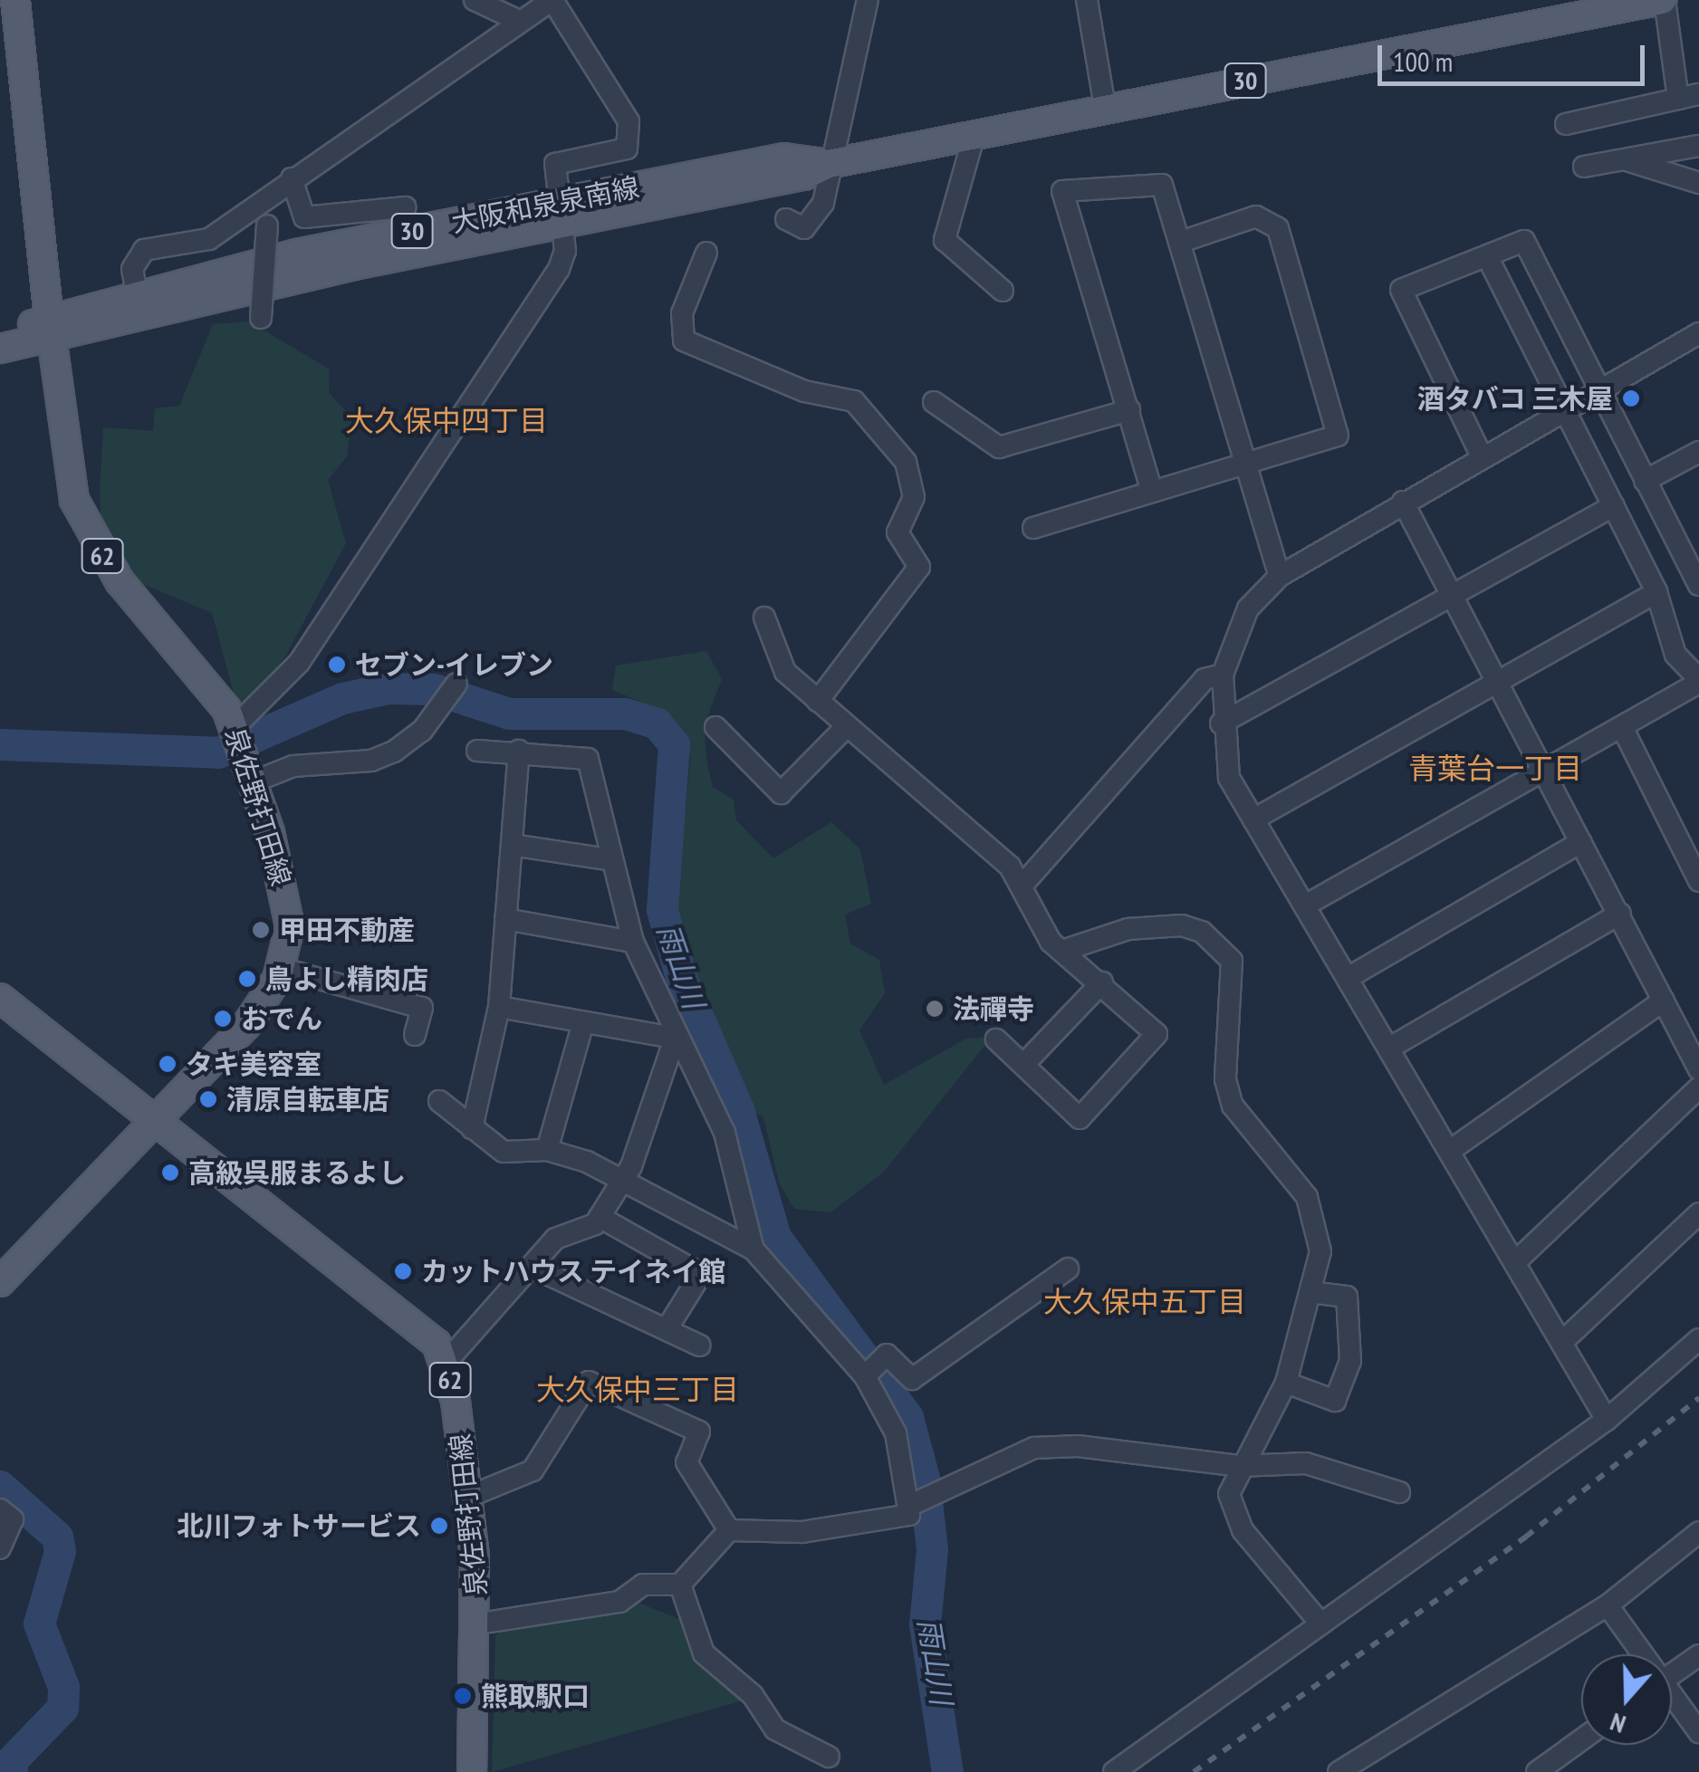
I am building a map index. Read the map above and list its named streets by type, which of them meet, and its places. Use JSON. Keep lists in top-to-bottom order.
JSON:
{
  "streets": {
    "main road": [
      "30",
      "大阪和泉泉南線",
      "62",
      "泉佐野打田線"
    ]
  },
  "crossings": [
    ["大阪和泉泉南線", "泉佐野打田線"]
  ],
  "districts": [
    "大久保中四丁目",
    "青葉台一丁目",
    "大久保中五丁目",
    "大久保中三丁目"
  ],
  "water": ["雨山川"],
  "places": [
    "酒タバコ 三木屋",
    "セブン-イレブン",
    "甲田不動産",
    "鳥よし精肉店",
    "法禪寺",
    "おでん",
    "タキ美容室",
    "清原自転車店",
    "高級呉服まるよし",
    "カットハウス テイネイ館",
    "北川フォトサービス",
    "熊取駅口"
  ],
  "scale_bar": "100 m",
  "north": "bottom"
}
